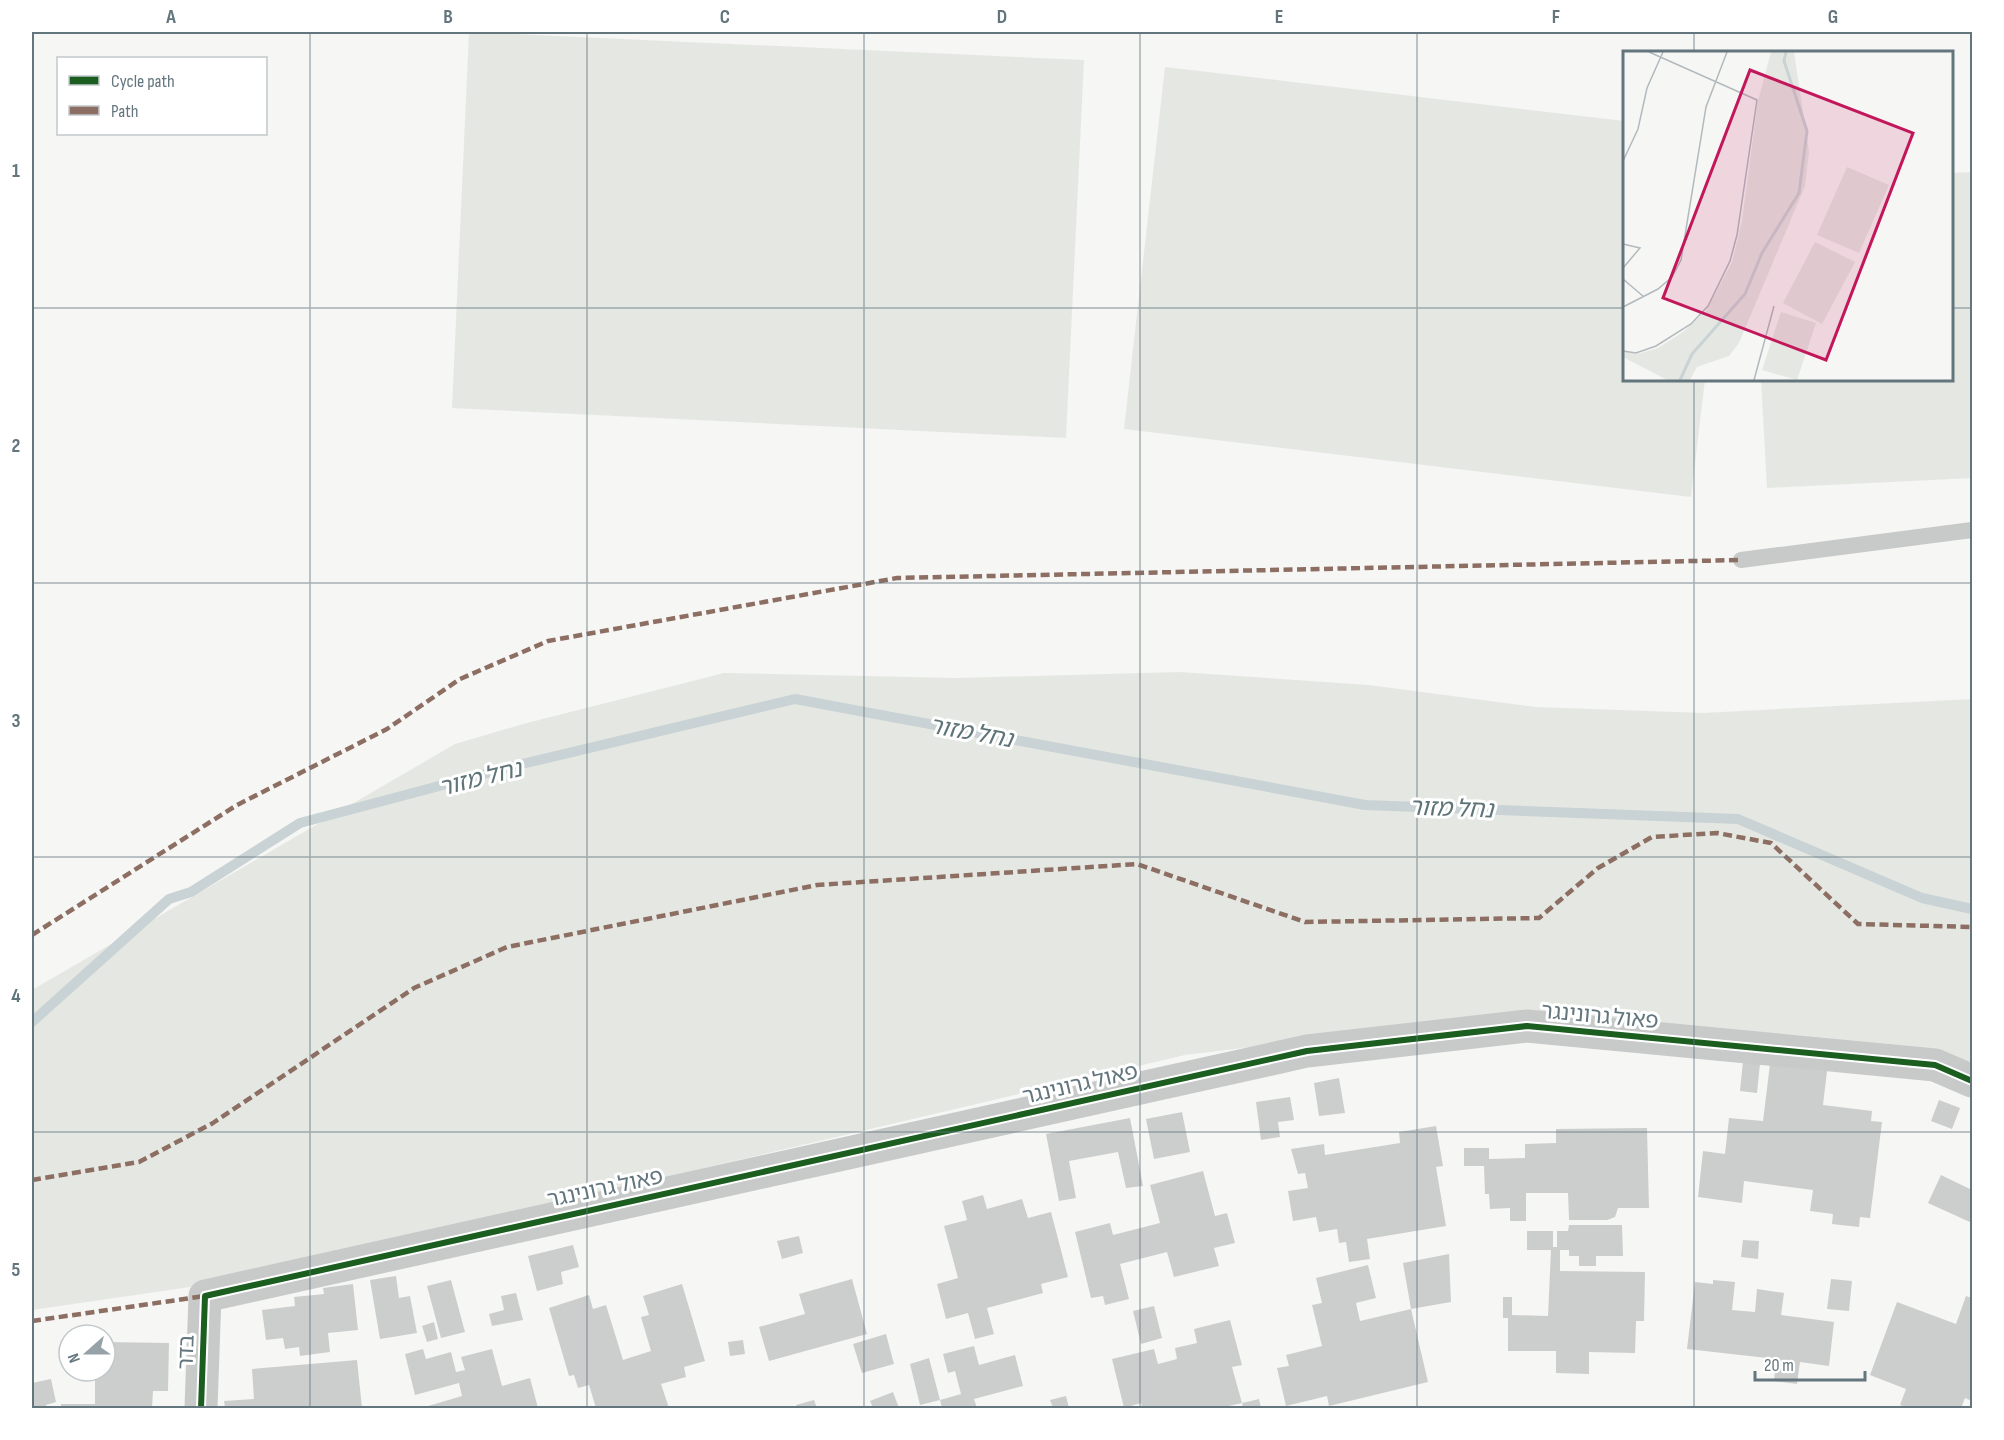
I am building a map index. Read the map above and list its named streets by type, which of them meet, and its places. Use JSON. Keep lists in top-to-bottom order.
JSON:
{
  "streets": {
    "street": ["פאול גרונינגר", "בדר"]
  },
  "crossings": [
    ["פאול גרונינגר", "בדר"]
  ],
  "water": ["נחל מזור"],
  "legend": ["Cycle path", "Path"],
  "scale_bar": "20 m",
  "north": "left",
  "grid": {
    "columns": [
      "A",
      "B",
      "C",
      "D",
      "E",
      "F",
      "G"
    ],
    "rows": [
      "1",
      "2",
      "3",
      "4",
      "5"
    ]
  }
}
